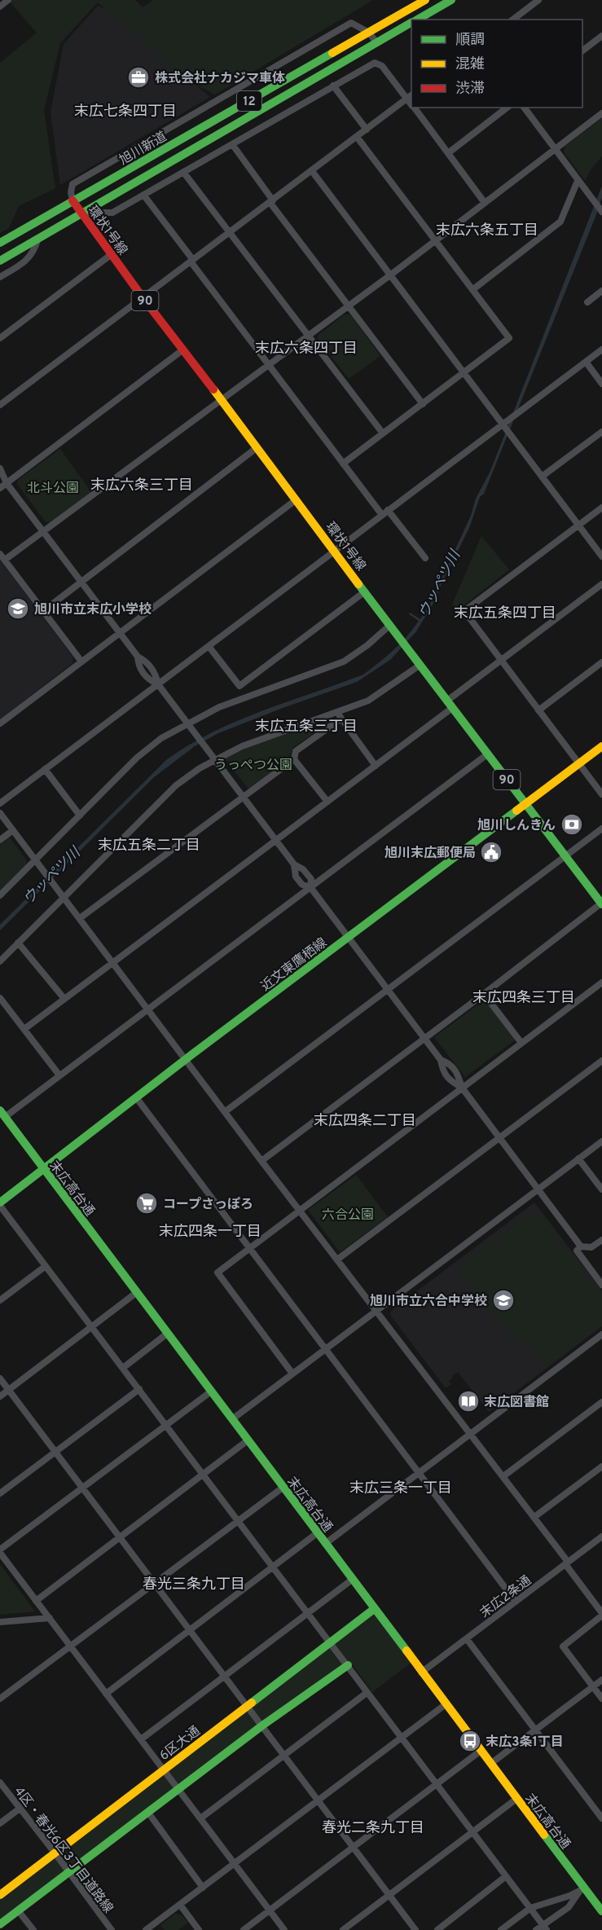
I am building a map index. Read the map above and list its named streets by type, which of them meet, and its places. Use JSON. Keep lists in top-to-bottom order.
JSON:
{
  "streets": {
    "main road": [
      "12",
      "旭川新道",
      "環状1号線",
      "90",
      "近文東鷹栖線",
      "末広高台通",
      "6区大通"
    ],
    "street": ["末広2条通", "4区・春光6区3丁目道路線"]
  },
  "crossings": [
    ["旭川新道", "環状1号線"],
    ["環状1号線", "近文東鷹栖線"],
    ["近文東鷹栖線", "末広高台通"],
    ["末広高台通", "末広2条通"],
    ["末広高台通", "6区大通"],
    ["6区大通", "4区・春光6区3丁目道路線"]
  ],
  "districts": [
    "末広七条四丁目",
    "末広六条五丁目",
    "末広六条四丁目",
    "末広六条三丁目",
    "末広五条四丁目",
    "末広五条三丁目",
    "末広五条二丁目",
    "末広四条三丁目",
    "末広四条二丁目",
    "末広四条一丁目",
    "末広三条一丁目",
    "春光三条九丁目",
    "春光二条九丁目"
  ],
  "water": ["ウッペツ川"],
  "parks": ["北斗公園", "うっぺつ公園", "六合公園"],
  "places": {
    "office": ["株式会社ナカジマ車体"],
    "school or university": ["旭川市立末広小学校", "旭川市立六合中学校"],
    "bank": ["旭川しんきん"],
    "public building": ["旭川末広郵便局"],
    "supermarket": ["コープさっぽろ"],
    "library": ["末広図書館"],
    "bus stop": ["末広3条1丁目"]
  },
  "legend": ["順調", "混雑", "渋滞"]
}
